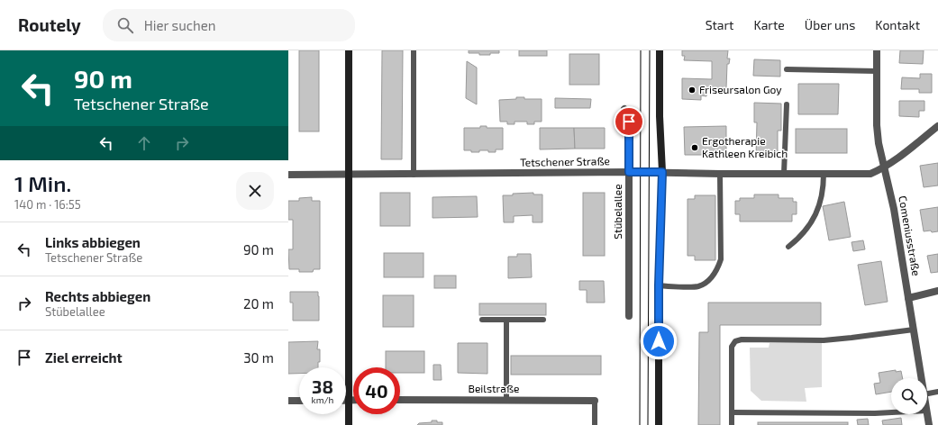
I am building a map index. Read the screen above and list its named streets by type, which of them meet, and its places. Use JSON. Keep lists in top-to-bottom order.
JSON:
{
  "streets": {
    "street": [
      "Tetschener Straße",
      "Stübelallee",
      "Comeniusstraße",
      "Beilstraße"
    ]
  },
  "crossings": [
    ["Tetschener Straße", "Stübelallee"],
    ["Tetschener Straße", "Comeniusstraße"]
  ],
  "places": ["Friseursalon Goy", "Ergotherapie Kathleen Kreibich"],
  "page": {
    "header": "Routely",
    "search": "Hier suchen",
    "nav": [
      "Start",
      "Karte",
      "Über uns",
      "Kontakt"
    ],
    "turn": ["90 m", "Tetschener Straße"],
    "heading": ["1 Min.", "140 m · 16:55"],
    "list": [
      {
        "name": "Links abbiegen",
        "note": "Tetschener Straße",
        "value": "90 m"
      },
      {
        "name": "Rechts abbiegen",
        "note": "Stübelallee",
        "value": "20 m"
      },
      {
        "name": "Ziel erreicht",
        "value": "30 m"
      }
    ],
    "speed": "38 km/h",
    "limit": "40"
  }
}
